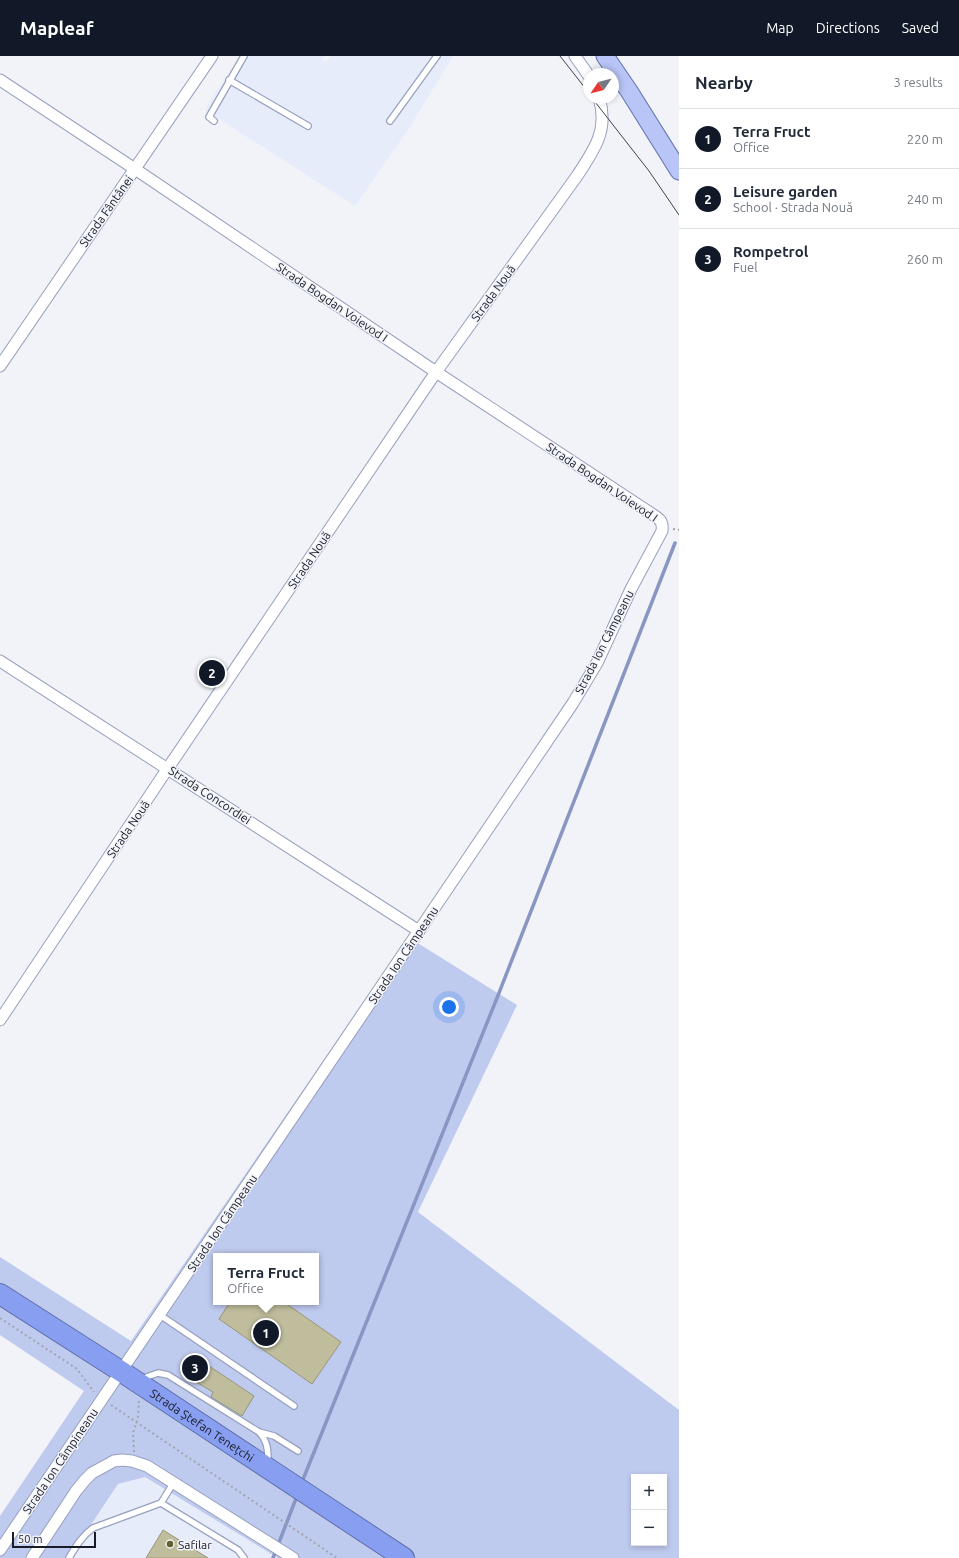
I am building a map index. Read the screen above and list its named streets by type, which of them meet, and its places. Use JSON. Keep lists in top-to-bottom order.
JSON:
{
  "streets": {
    "highway": ["Strada Ștefan Tenețchi"],
    "street": [
      "Strada Fântânei",
      "Strada Nouă",
      "Strada Bogdan Voievod I",
      "Strada Ion Câmpeanu",
      "Strada Concordiei",
      "Strada Ion Câmpineanu"
    ]
  },
  "crossings": [
    ["Strada Fântânei", "Strada Bogdan Voievod I"],
    ["Strada Nouă", "Strada Bogdan Voievod I"],
    ["Strada Nouă", "Strada Concordiei"],
    ["Strada Bogdan Voievod I", "Strada Ion Câmpeanu"],
    ["Strada Ion Câmpeanu", "Strada Concordiei"],
    ["Strada Ion Câmpeanu", "Strada Ștefan Tenețchi"],
    ["Strada Ion Câmpeanu", "Strada Ion Câmpineanu"],
    ["Strada Ștefan Tenețchi", "Strada Ion Câmpineanu"]
  ],
  "places": ["Safilar"],
  "scale_bar": "50 m",
  "north": "bottom left",
  "page": {
    "header": "Mapleaf",
    "nav": ["Map", "Directions", "Saved"],
    "heading": ["Nearby", "3 results"],
    "list": [
      {
        "mark": "1",
        "name": "Terra Fruct",
        "note": "Office",
        "value": "220 m"
      },
      {
        "mark": "2",
        "name": "Leisure garden",
        "note": "School · Strada Nouă",
        "value": "240 m"
      },
      {
        "mark": "3",
        "name": "Rompetrol",
        "note": "Fuel",
        "value": "260 m"
      }
    ],
    "pins": ["2", "1", "3"],
    "popup": ["Terra Fruct", "Office"],
    "map_buttons": ["+", "−"],
    "scale": "50 m"
  }
}
